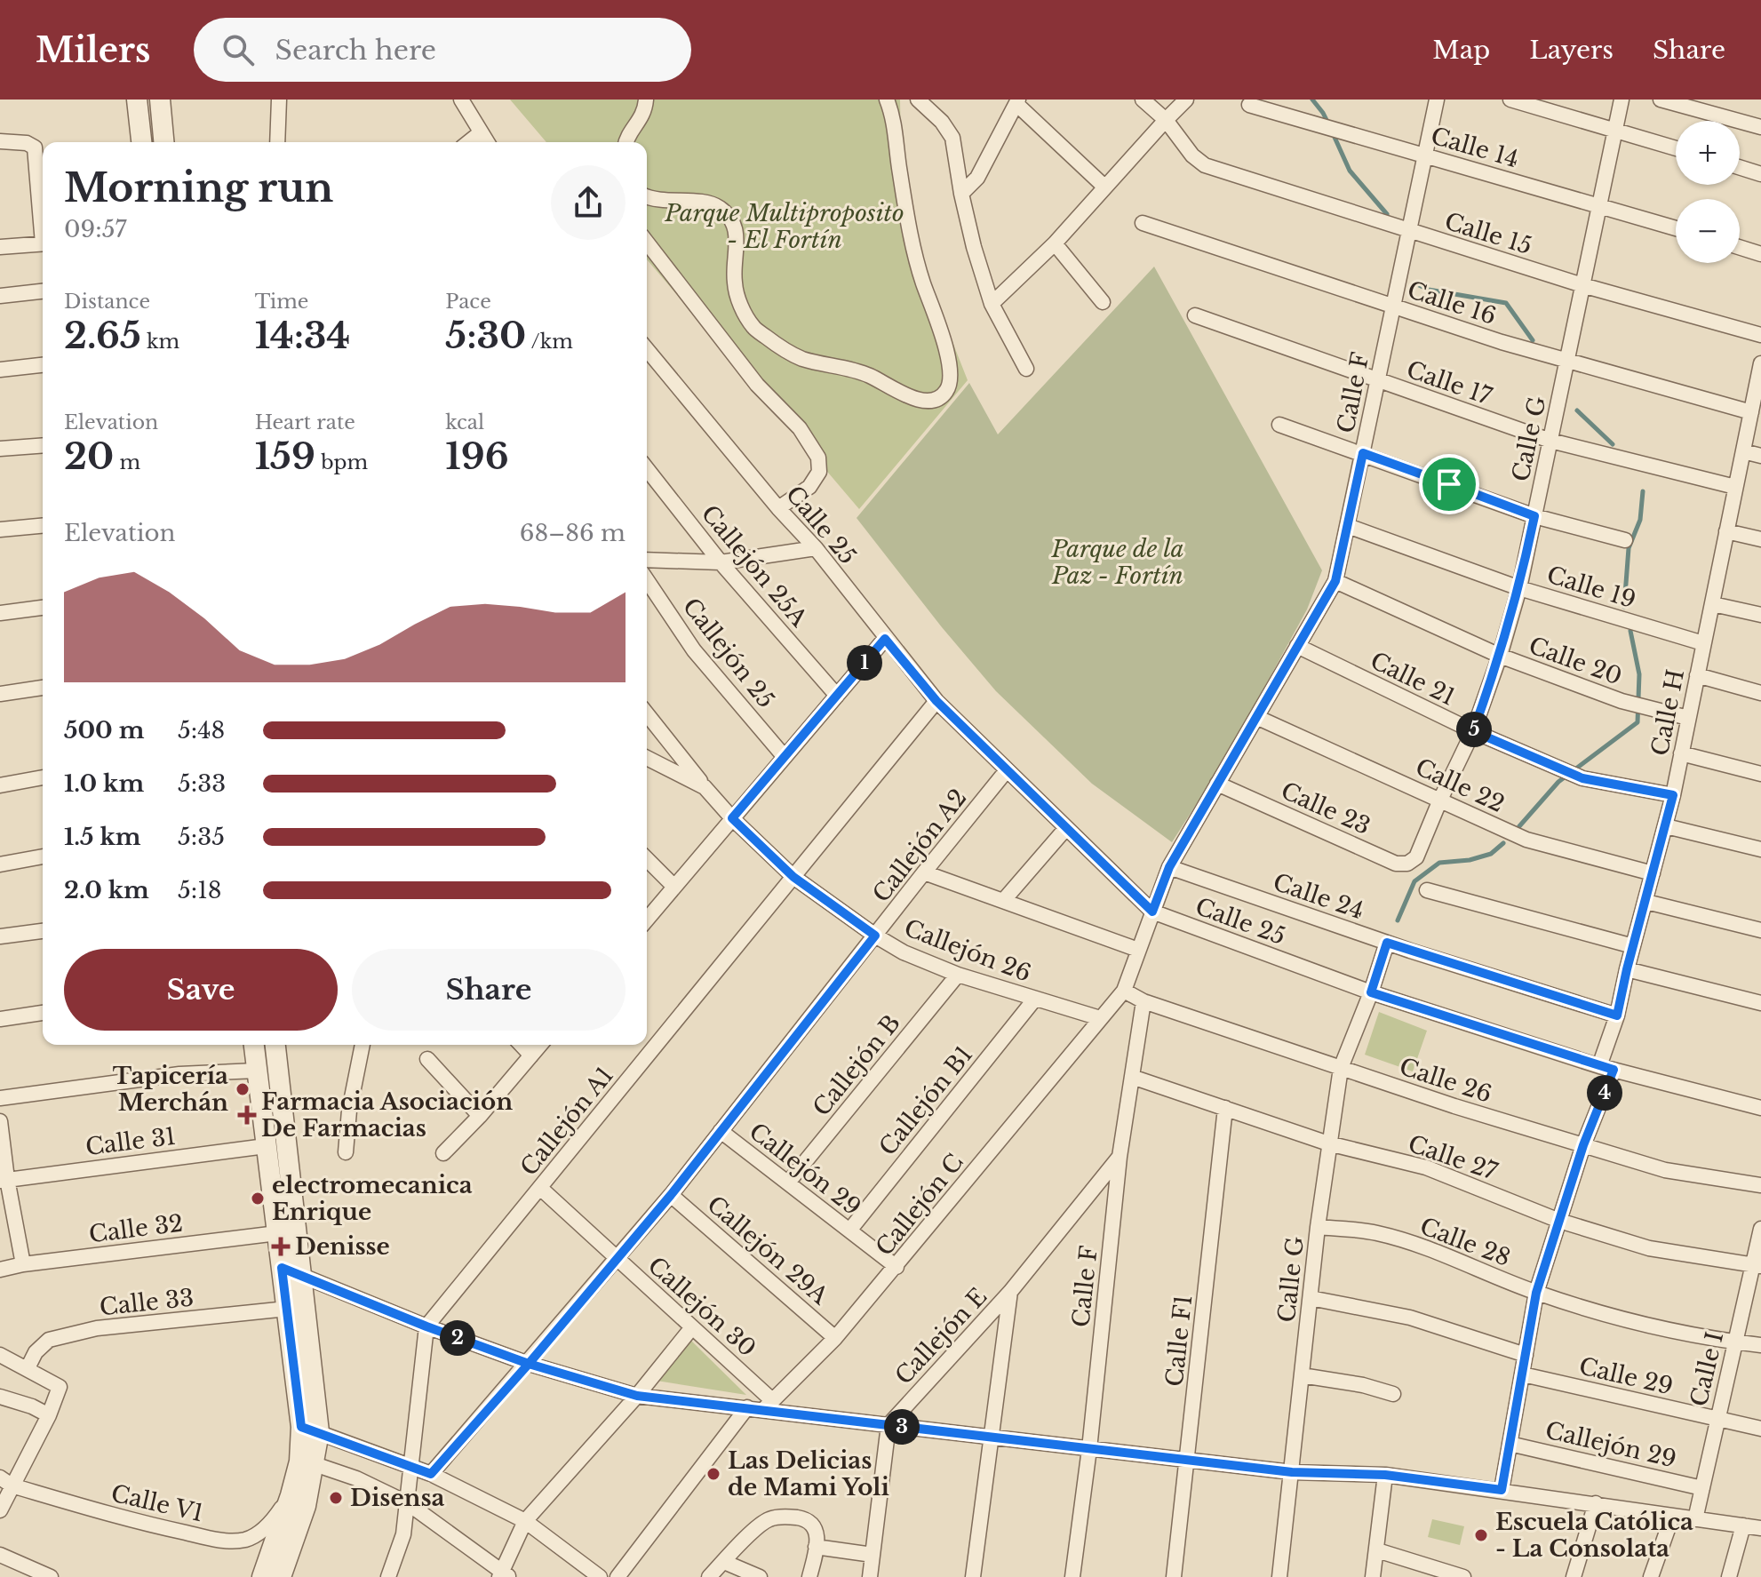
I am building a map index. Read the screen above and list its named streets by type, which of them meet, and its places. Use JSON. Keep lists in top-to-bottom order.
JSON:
{
  "streets": {
    "street": [
      "Calle 14",
      "Calle 15",
      "Calle 16",
      "Calle 17",
      "Calle F",
      "Calle G",
      "Calle 25",
      "Callejón 25A",
      "Calle 19",
      "Callejón 25",
      "Calle 20",
      "Calle 21",
      "Calle H",
      "Calle 22",
      "Calle 23",
      "Callejón A2",
      "Calle 24",
      "Callejón 26",
      "Callejón B",
      "Calle 26",
      "Callejón B1",
      "Callejón A1",
      "Calle 31",
      "Calle 27",
      "Callejón 29",
      "Callejón C",
      "Calle 32",
      "Calle 28",
      "Callejón 29A",
      "Calle 33",
      "Callejón 30",
      "Callejón E",
      "Calle F1",
      "Calle I",
      "Calle 29",
      "Calle V1"
    ]
  },
  "crossings": [
    ["Calle 14", "Calle F"],
    ["Calle 14", "Calle G"],
    ["Calle 15", "Calle F"],
    ["Calle 15", "Calle G"],
    ["Calle 16", "Calle F"],
    ["Calle 16", "Calle G"],
    ["Calle 16", "Calle H"],
    ["Calle 17", "Calle F"],
    ["Calle 17", "Calle G"],
    ["Calle 17", "Calle H"],
    ["Calle F", "Calle 25"],
    ["Calle F", "Calle 19"],
    ["Calle F", "Calle 20"],
    ["Calle F", "Calle 21"],
    ["Calle F", "Calle 22"],
    ["Calle F", "Calle 23"],
    ["Calle F", "Calle 24"],
    ["Calle F", "Callejón 26"],
    ["Calle F", "Calle 26"],
    ["Calle F", "Calle 27"],
    ["Calle F", "Callejón C"],
    ["Calle F", "Callejón E"],
    ["Calle G", "Calle 25"],
    ["Calle G", "Calle 19"],
    ["Calle G", "Calle 20"],
    ["Calle G", "Calle 21"],
    ["Calle G", "Calle 22"],
    ["Calle G", "Calle 23"],
    ["Calle G", "Calle 24"],
    ["Calle G", "Calle 26"],
    ["Calle G", "Calle 27"],
    ["Calle G", "Calle 28"],
    ["Calle 25", "Calle H"],
    ["Calle 25", "Callejón A2"],
    ["Calle 25", "Callejón A1"],
    ["Calle 19", "Calle H"],
    ["Calle 20", "Calle H"],
    ["Calle 21", "Calle H"],
    ["Calle H", "Calle 22"],
    ["Calle H", "Calle 24"],
    ["Calle H", "Calle 26"],
    ["Calle H", "Calle 27"],
    ["Calle H", "Callejón 29"],
    ["Calle H", "Calle 28"],
    ["Calle H", "Calle 29"],
    ["Callejón A2", "Callejón 26"],
    ["Callejón A2", "Callejón 29"],
    ["Callejón A2", "Callejón 29A"],
    ["Callejón A2", "Callejón 30"],
    ["Callejón 26", "Callejón B"],
    ["Callejón 26", "Callejón B1"],
    ["Callejón 26", "Callejón A1"],
    ["Callejón 26", "Callejón C"],
    ["Callejón B", "Callejón 29"],
    ["Callejón B1", "Callejón 29"],
    ["Callejón A1", "Callejón 30"],
    ["Calle 27", "Calle F1"],
    ["Calle 27", "Calle I"],
    ["Callejón 29", "Callejón C"],
    ["Callejón 29", "Calle I"],
    ["Callejón C", "Callejón 29A"],
    ["Callejón C", "Callejón 30"],
    ["Calle 28", "Calle I"],
    ["Calle I", "Calle 29"]
  ],
  "parks": ["Parque Multiproposito - El Fortín", "Parque de la Paz - Fortín"],
  "places": {
    "other": [
      "Tapicería Merchán",
      "electromecanica Enrique",
      "Las Delicias de Mami Yoli",
      "Disensa",
      "Escuela Católica - La Consolata"
    ],
    "health": ["Farmacia Asociación De Farmacias", "Denisse"]
  },
  "page": {
    "header": "Milers",
    "search": "Search here",
    "nav": ["Map", "Layers", "Share"],
    "map_buttons": ["+", "−"],
    "heading": ["Morning run", "09:57"],
    "stats": [
      ["Distance", "2.65 km"],
      ["Time", "14:34"],
      ["Pace", "5:30 /km"],
      ["Elevation", "20 m"],
      ["Heart rate", "159 bpm"],
      ["kcal", "196"]
    ],
    "chart": ["Elevation", "68–86 m"],
    "pins": [
      "1",
      "5",
      "4",
      "2",
      "3"
    ],
    "list": [
      {
        "name": "500 m",
        "note": "5:48"
      },
      {
        "name": "1.0 km",
        "note": "5:33"
      },
      {
        "name": "1.5 km",
        "note": "5:35"
      },
      {
        "name": "2.0 km",
        "note": "5:18"
      }
    ],
    "buttons": ["Save", "Share"]
  }
}
